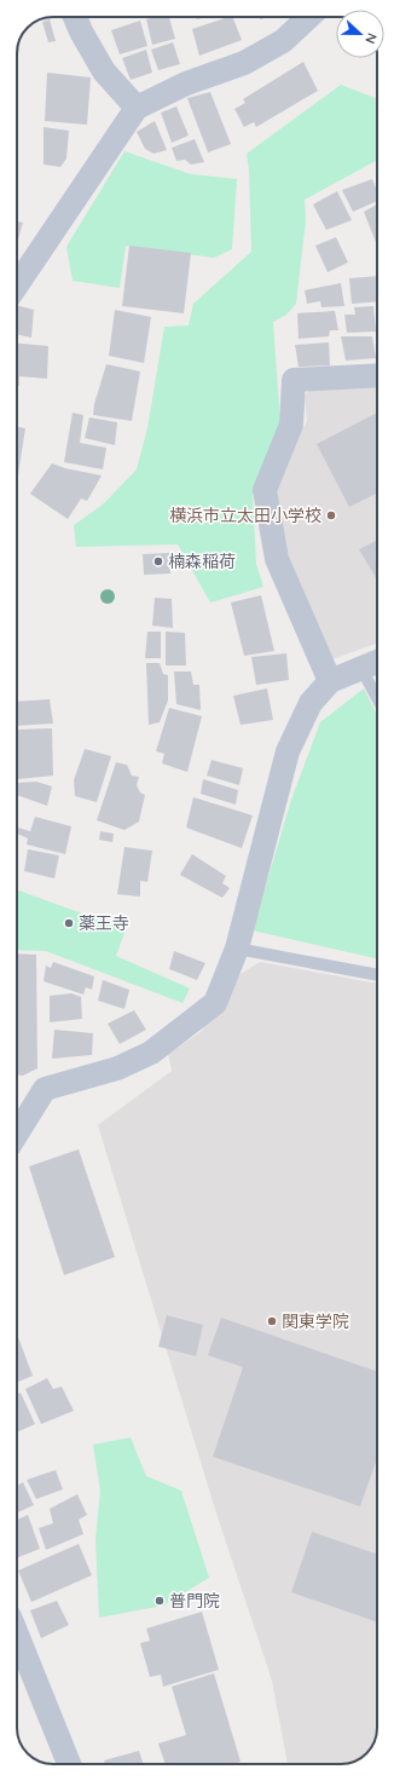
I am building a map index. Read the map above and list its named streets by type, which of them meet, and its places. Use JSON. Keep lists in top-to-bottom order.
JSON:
{
  "places": [
    "横浜市立太田小学校",
    "楠森稲荷",
    "薬王寺",
    "関東学院",
    "普門院"
  ],
  "north": "right"
}
